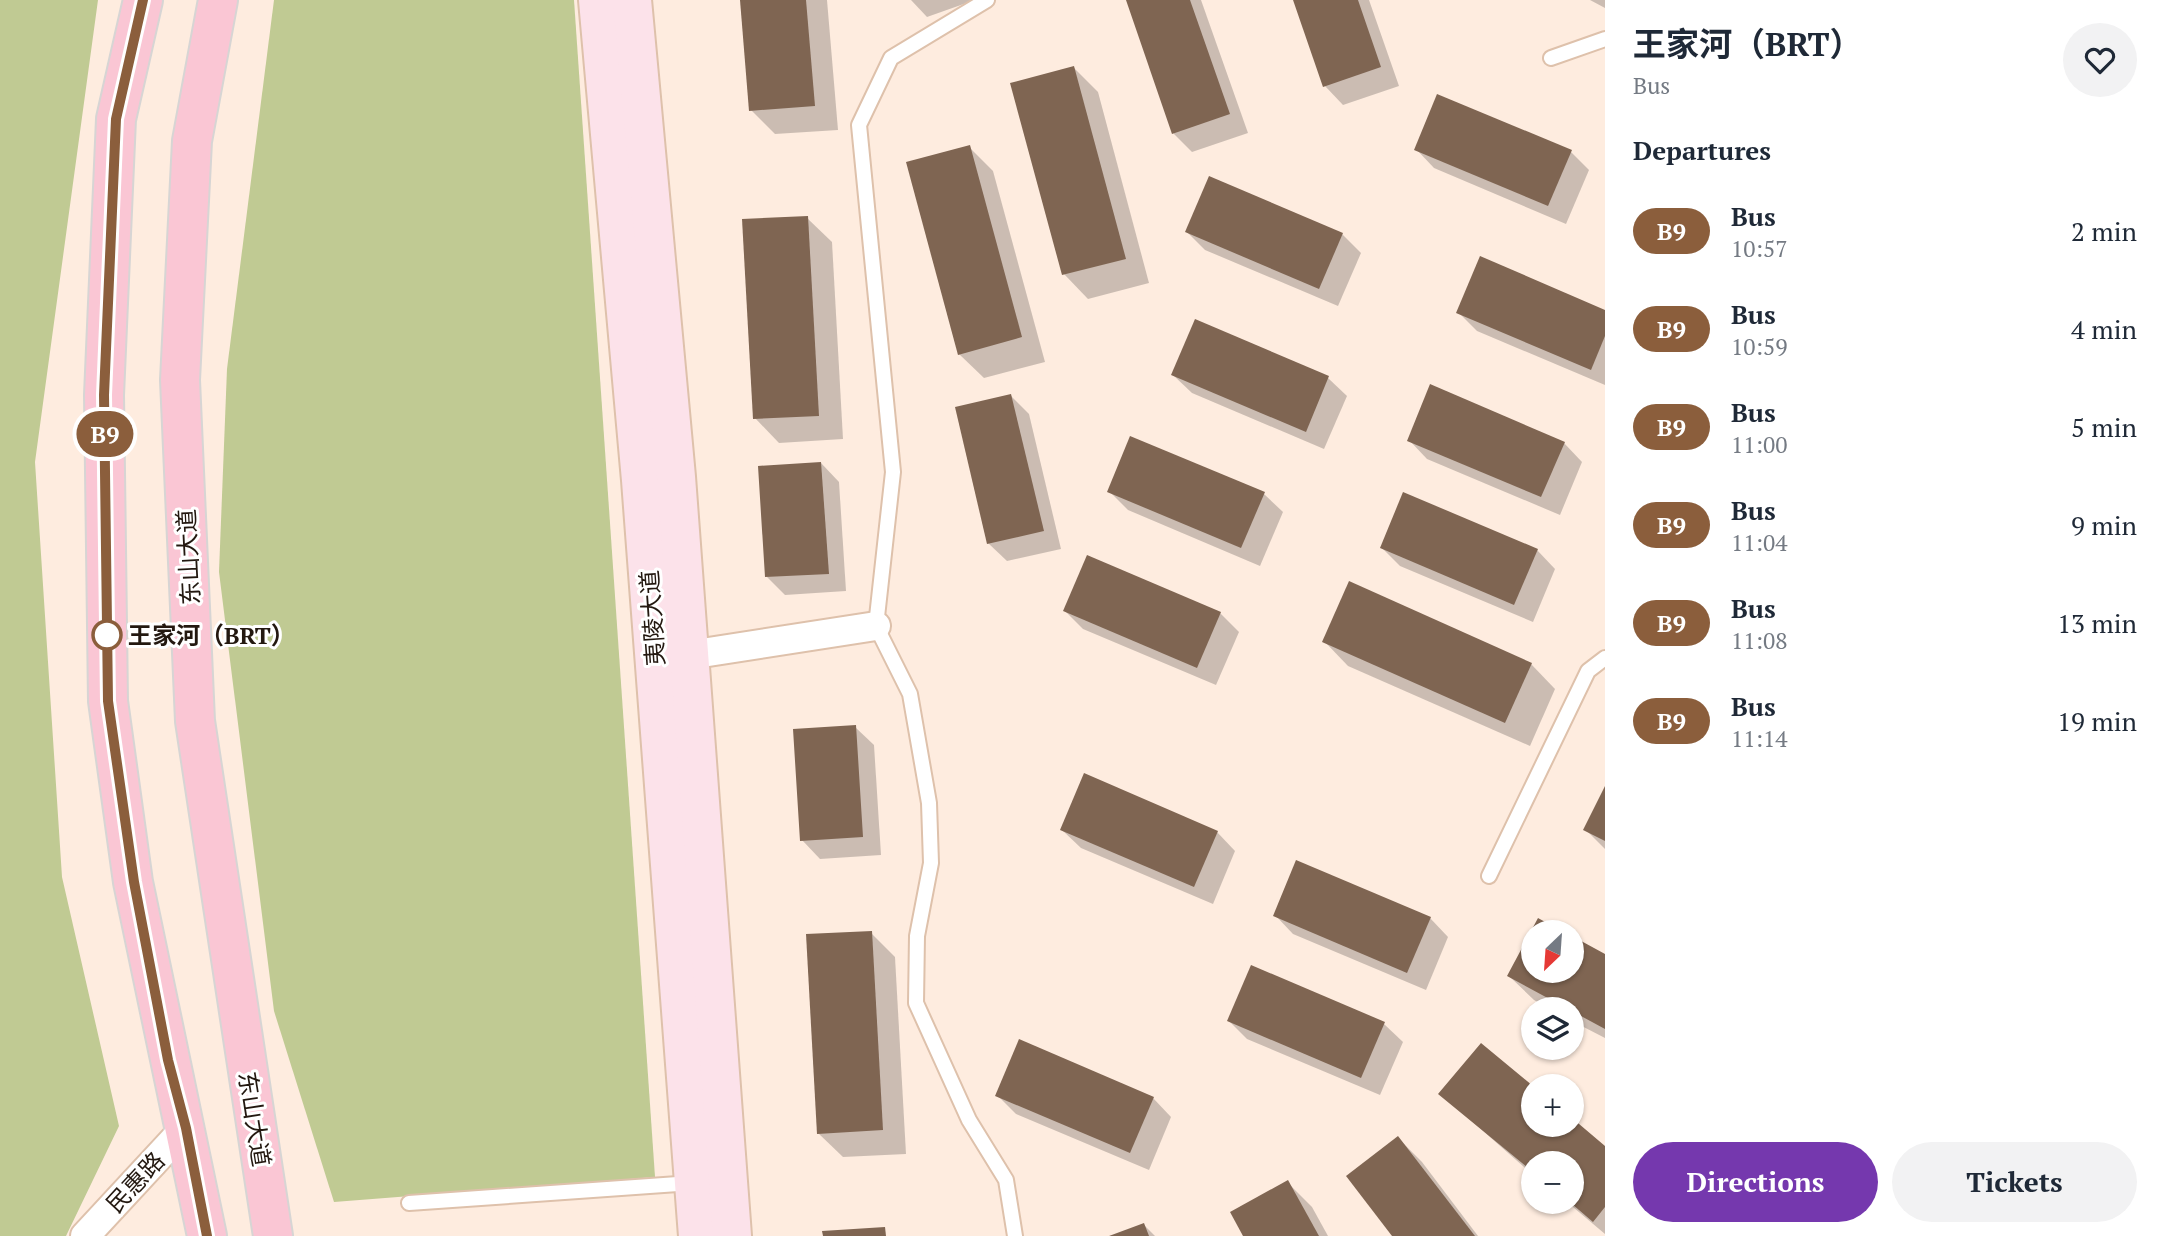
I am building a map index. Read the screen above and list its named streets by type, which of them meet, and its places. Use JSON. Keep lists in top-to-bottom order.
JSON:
{
  "streets": {
    "main road": ["东山大道", "夷陵大道"],
    "street": ["民惠路"]
  },
  "places": ["王家河（BRT）"],
  "lines": ["bus line B9"],
  "north": "bottom left",
  "page": {
    "on_map": "B9",
    "heading": [
      ["王家河（BRT）", "Bus"],
      "Departures"
    ],
    "list": [
      {
        "mark": "B9",
        "name": "Bus",
        "note": "10:57",
        "value": "2 min"
      },
      {
        "mark": "B9",
        "name": "Bus",
        "note": "10:59",
        "value": "4 min"
      },
      {
        "mark": "B9",
        "name": "Bus",
        "note": "11:00",
        "value": "5 min"
      },
      {
        "mark": "B9",
        "name": "Bus",
        "note": "11:04",
        "value": "9 min"
      },
      {
        "mark": "B9",
        "name": "Bus",
        "note": "11:08",
        "value": "13 min"
      },
      {
        "mark": "B9",
        "name": "Bus",
        "note": "11:14",
        "value": "19 min"
      }
    ],
    "map_buttons": ["+", "−"],
    "buttons": ["Directions", "Tickets"]
  }
}
